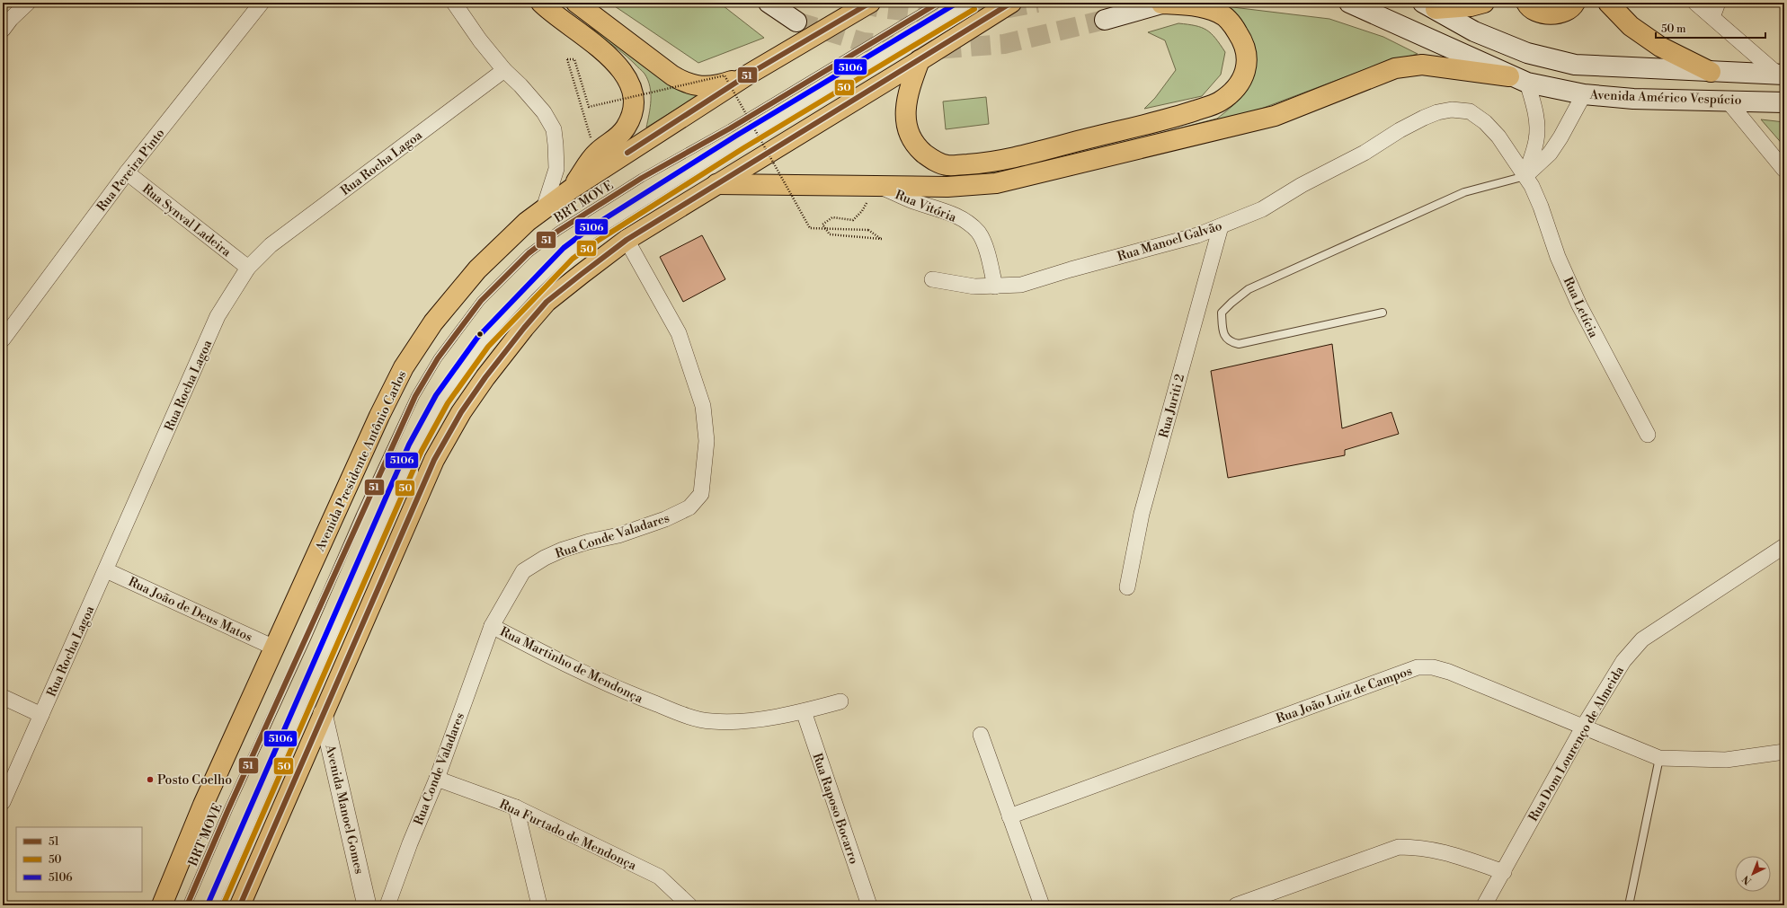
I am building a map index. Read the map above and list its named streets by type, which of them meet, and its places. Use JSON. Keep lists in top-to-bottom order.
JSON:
{
  "streets": {
    "highway": ["Avenida Presidente Antônio Carlos"],
    "main road": ["Avenida Américo Vespúcio"],
    "street": [
      "Rua Rocha Lagoa",
      "Rua Pereira Pinto",
      "Rua Vitória",
      "Rua Synval Ladeira",
      "Rua Manoel Galvão",
      "Rua Letícia",
      "Rua Juriti 2",
      "Rua Conde Valadares",
      "Rua João de Deus Matos",
      "Rua Martinho de Mendonça",
      "Rua João Luiz de Campos",
      "Rua Dom Lourenço de Almeida",
      "Rua Raposo Bocarro",
      "Avenida Manoel Gomes",
      "Rua Furtado de Mendonça"
    ],
    "lane": ["BRT MOVE"]
  },
  "crossings": [
    ["Rua Rocha Lagoa", "Rua Synval Ladeira"],
    ["Rua Rocha Lagoa", "Rua João de Deus Matos"],
    ["Rua Pereira Pinto", "Rua Synval Ladeira"],
    ["Rua Vitória", "Rua Manoel Galvão"],
    ["Rua Manoel Galvão", "Rua Letícia"],
    ["Rua Manoel Galvão", "Rua Juriti 2"],
    ["Avenida Presidente Antônio Carlos", "Rua João de Deus Matos"],
    ["Rua Conde Valadares", "Rua Martinho de Mendonça"],
    ["Rua Conde Valadares", "Rua Furtado de Mendonça"],
    ["Rua Martinho de Mendonça", "Rua Raposo Bocarro"],
    ["Rua João Luiz de Campos", "Rua Dom Lourenço de Almeida"]
  ],
  "places": ["Posto Coelho"],
  "lines": ["transit line 51", "transit line 5106", "transit line 50"],
  "legend": ["51", "50", "5106"],
  "scale_bar": "50 m",
  "north": "bottom left"
}
